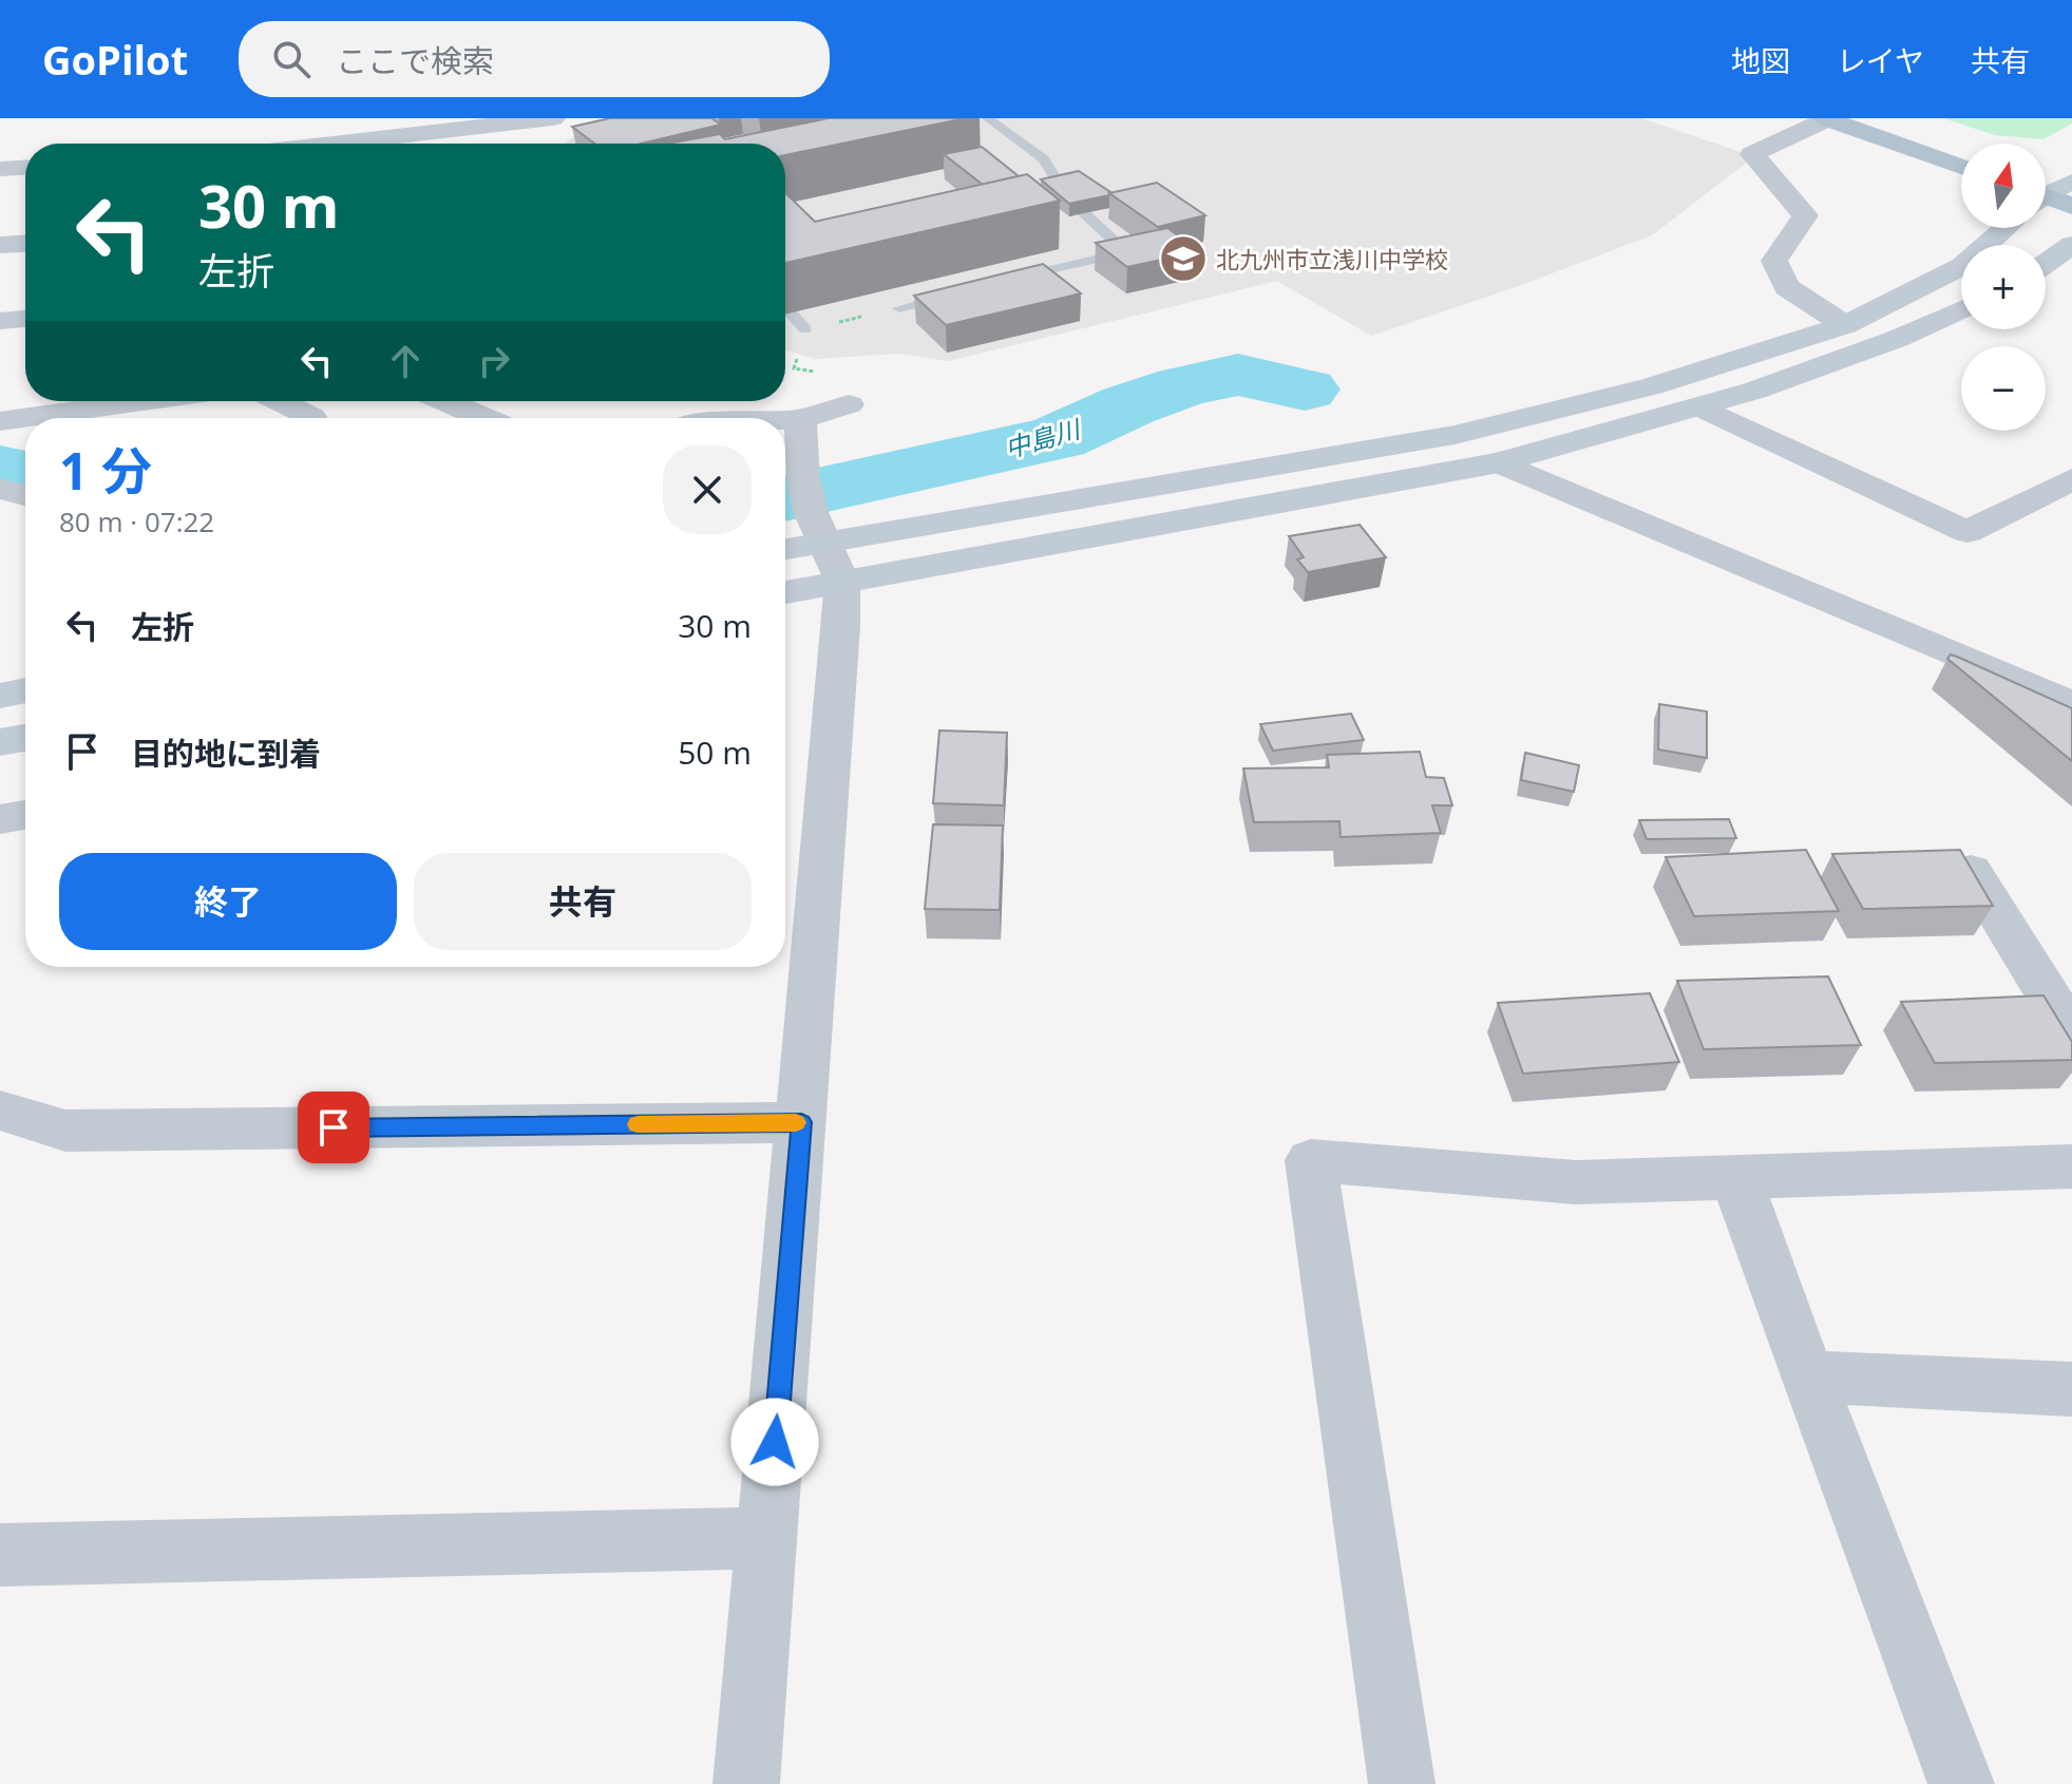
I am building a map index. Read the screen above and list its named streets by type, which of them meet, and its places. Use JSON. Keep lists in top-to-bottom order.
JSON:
{
  "water": ["中島川"],
  "places": {
    "school or university": ["北九州市立浅川中学校"]
  },
  "north": "top",
  "page": {
    "header": "GoPilot",
    "search": "ここで検索",
    "nav": ["地図", "レイヤ", "共有"],
    "map_buttons": ["+", "−"],
    "turn": ["30 m", "左折"],
    "heading": ["1 分", "80 m · 07:22"],
    "list": [
      {
        "name": "左折",
        "value": "30 m"
      },
      {
        "name": "目的地に到着",
        "value": "50 m"
      }
    ],
    "buttons": ["終了", "共有"]
  }
}
